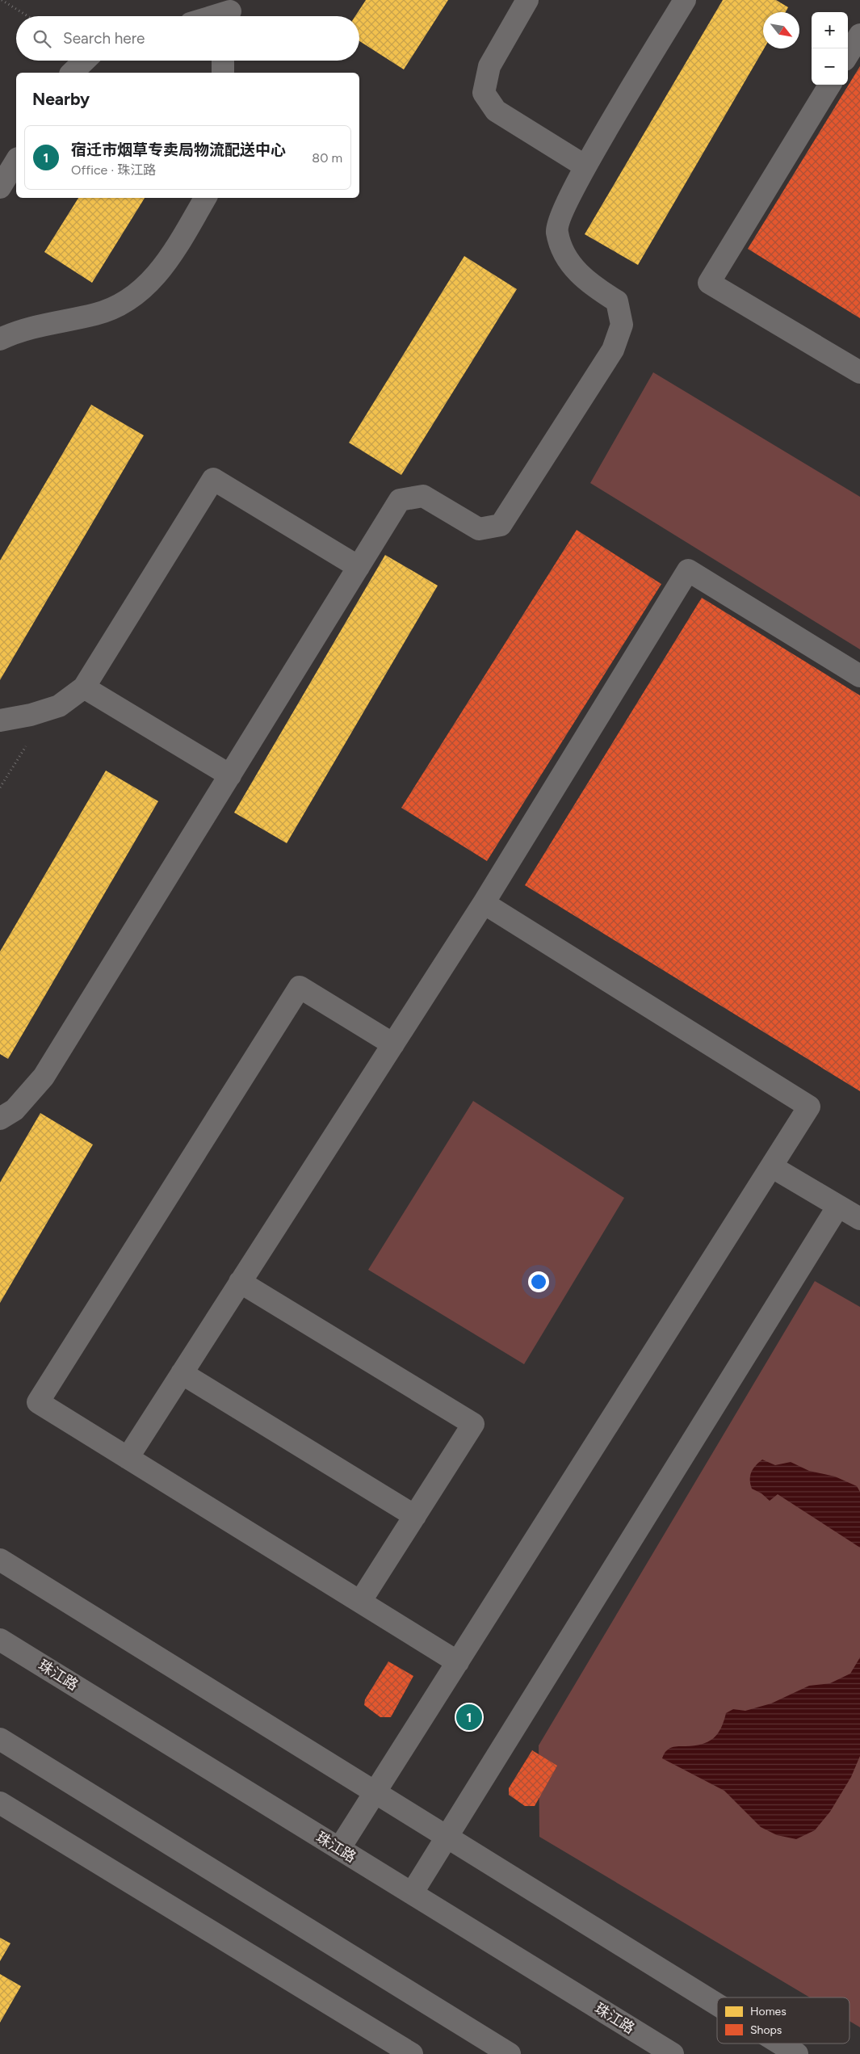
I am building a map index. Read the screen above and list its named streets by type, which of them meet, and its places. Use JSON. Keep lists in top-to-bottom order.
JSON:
{
  "streets": {
    "street": ["珠江路"]
  },
  "legend": ["Homes", "Shops"],
  "north": "bottom right",
  "page": {
    "map_buttons": ["+", "−"],
    "search": "Search here",
    "heading": "Nearby",
    "list": [
      {
        "mark": "1",
        "name": "宿迁市烟草专卖局物流配送中心",
        "note": "Office · 珠江路",
        "value": "80 m"
      }
    ],
    "pins": "1"
  }
}
